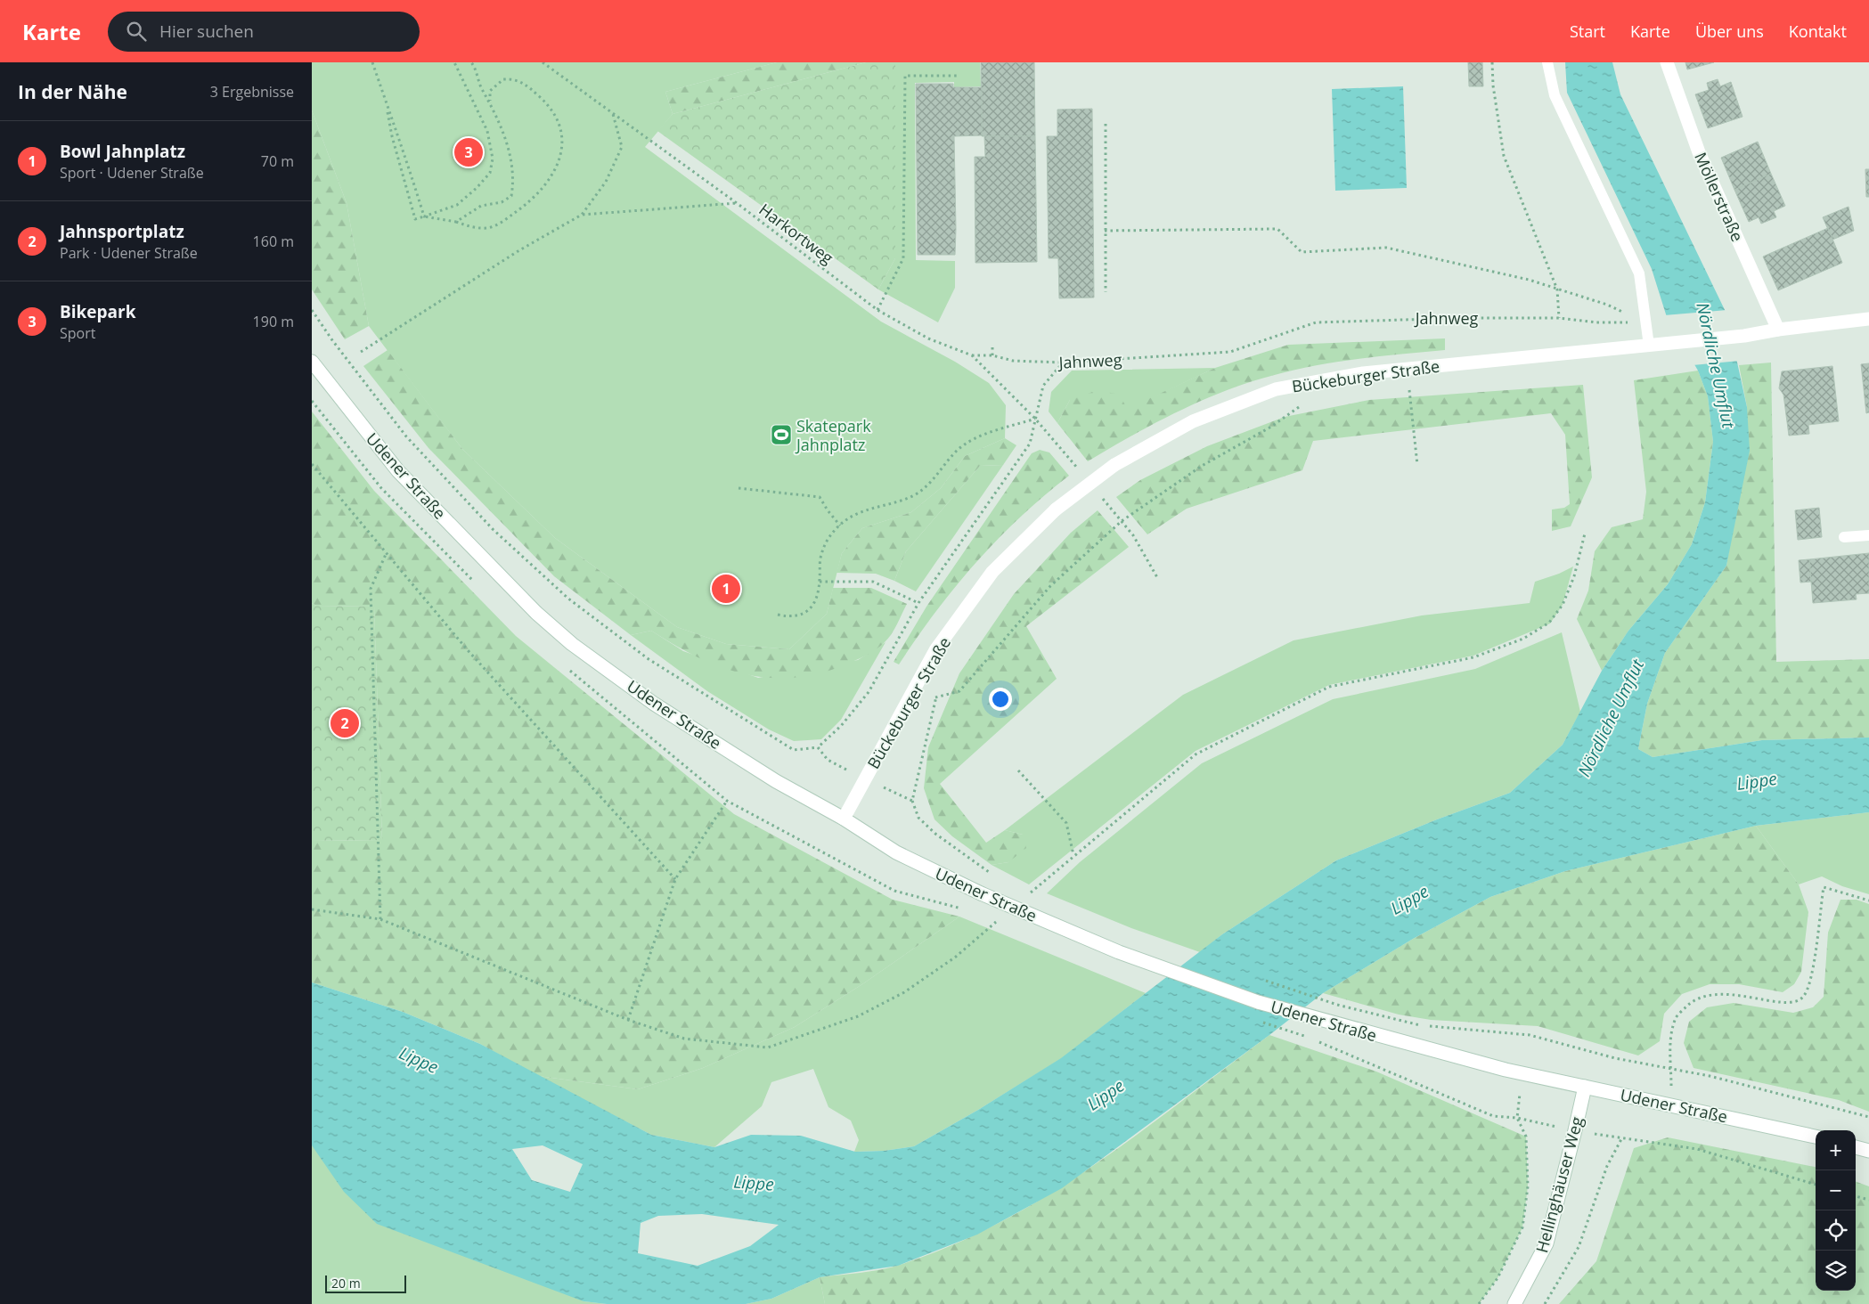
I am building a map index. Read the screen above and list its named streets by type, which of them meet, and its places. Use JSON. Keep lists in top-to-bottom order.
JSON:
{
  "streets": {
    "street": [
      "Möllerstraße",
      "Bückeburger Straße",
      "Udener Straße",
      "Hellinghäuser Weg"
    ],
    "path": ["Harkortweg", "Jahnweg"]
  },
  "crossings": [
    ["Möllerstraße", "Bückeburger Straße"],
    ["Harkortweg", "Jahnweg"],
    ["Bückeburger Straße", "Udener Straße"],
    ["Udener Straße", "Hellinghäuser Weg"]
  ],
  "water": ["Nördliche Umflut", "Lippe"],
  "places": {
    "sports": ["Skatepark Jahnplatz"]
  },
  "scale_bar": "20 m",
  "page": {
    "header": "Karte",
    "search": "Hier suchen",
    "nav": [
      "Start",
      "Karte",
      "Über uns",
      "Kontakt"
    ],
    "heading": ["In der Nähe", "3 Ergebnisse"],
    "list": [
      {
        "mark": "1",
        "name": "Bowl Jahnplatz",
        "note": "Sport · Udener Straße",
        "value": "70 m"
      },
      {
        "mark": "2",
        "name": "Jahnsportplatz",
        "note": "Park · Udener Straße",
        "value": "160 m"
      },
      {
        "mark": "3",
        "name": "Bikepark",
        "note": "Sport",
        "value": "190 m"
      }
    ],
    "pins": ["3", "1", "2"],
    "map_buttons": ["+", "−"],
    "scale": "20 m"
  }
}
